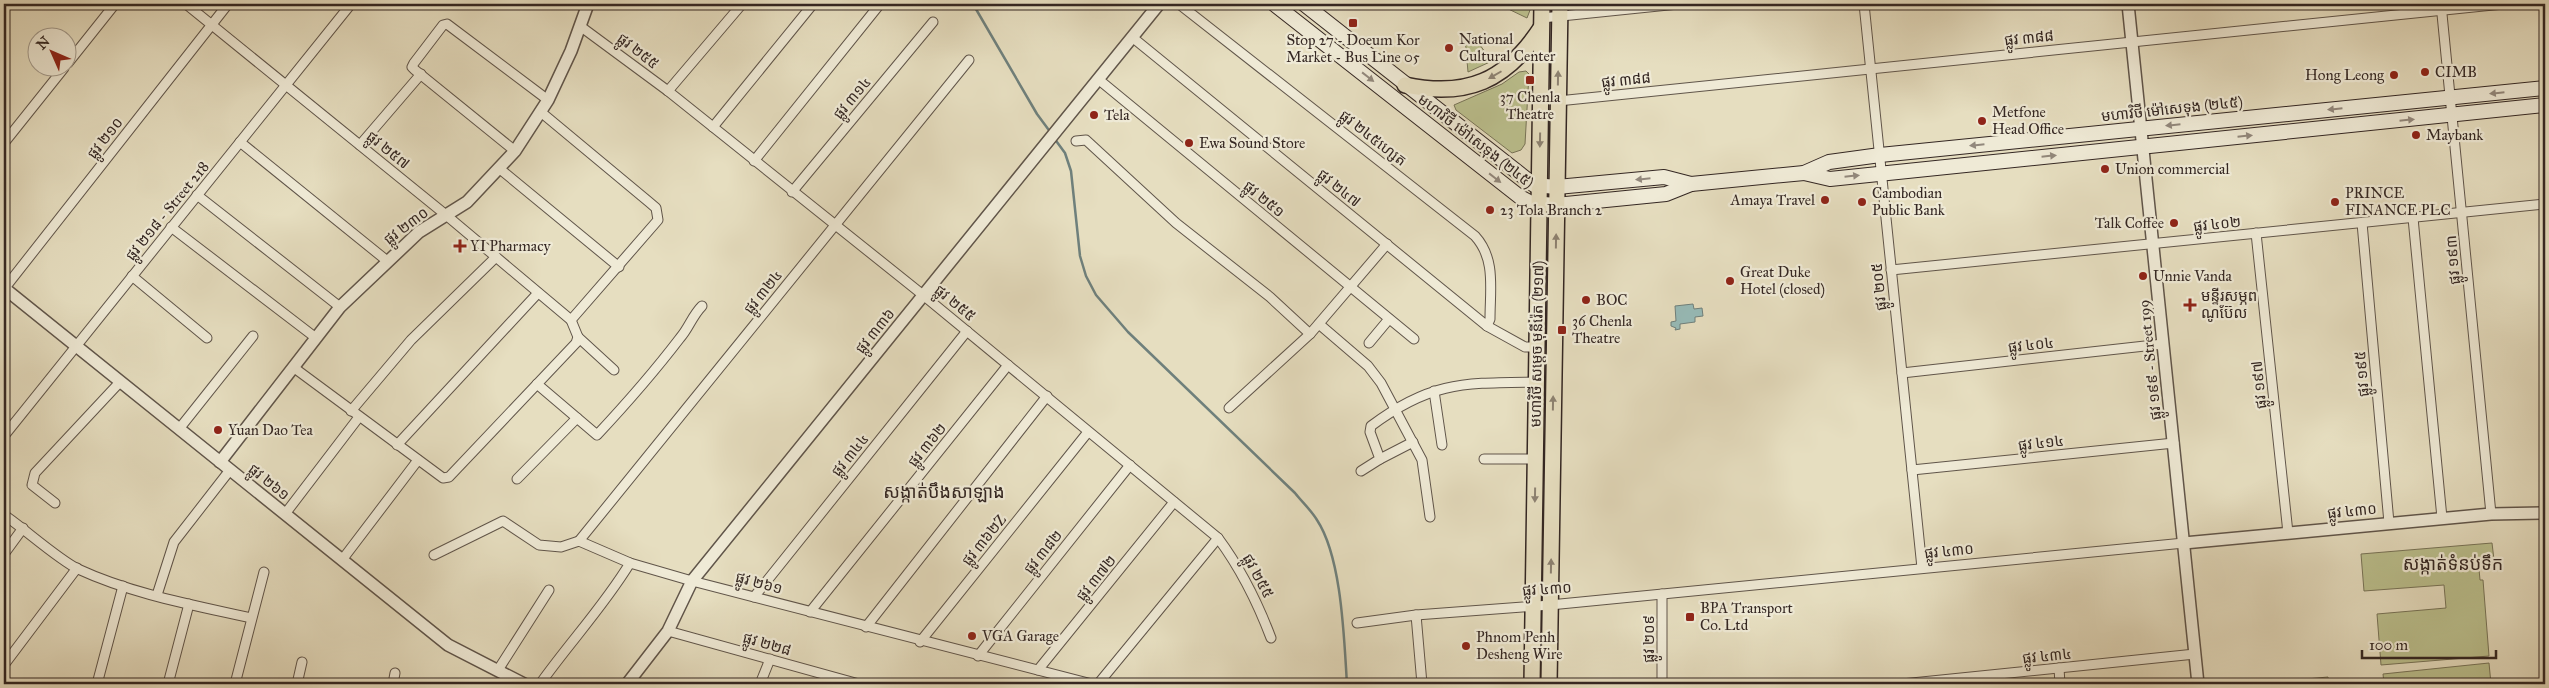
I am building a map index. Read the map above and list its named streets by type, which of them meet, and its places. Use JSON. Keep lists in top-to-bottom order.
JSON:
{
  "streets": {
    "main road": ["មហាវិថី ម៉ៅសេទុង (២៤៥)", "មហាវិថី សម្តេច មុនីរ៉េត (២១៧)"],
    "street": [
      "ផ្លូវ ៣៨៨",
      "ផ្លូវ ២៥៥",
      "ផ្លូវ ៣១៤",
      "ផ្លូវ ២១០",
      "ផ្លូវ ២៤៥ហ្សេត",
      "ផ្លូវ ២៥៧",
      "ផ្លូវ ២៤៧",
      "ផ្លូវ ២៥១",
      "ផ្លូវ ២១៨ - Street 218",
      "ផ្លូវ ៤០២",
      "ផ្លូវ ២៣០",
      "ផ្លូវ ១៩៣",
      "ផ្លូវ ២០៥",
      "ផ្លូវ ៣២៤",
      "ផ្លូវ ៣៣៦",
      "ផ្លូវ ៤០៤",
      "ផ្លូវ ១៩៩ - Street 199",
      "ផ្លូវ ១៩៥",
      "ផ្លូវ ១៩៧",
      "ផ្លូវ ៤១៤",
      "ផ្លូវ ៣៦២",
      "ផ្លូវ ៣៤៤",
      "ផ្លូវ ២៦១",
      "ផ្លូវ ៤៣០",
      "ផ្លូវ ៣៦២Z",
      "ផ្លូវ ៣៨២",
      "ផ្លូវ ៣៧២",
      "ផ្លូវ ២០៩",
      "ផ្លូវ ២២៨",
      "ផ្លូវ ៤៣៤"
    ]
  },
  "crossings": [
    ["ផ្លូវ ៣៨៨", "ផ្លូវ ១៩៣"],
    ["ផ្លូវ ៣៨៨", "ផ្លូវ ២០៥"],
    ["ផ្លូវ ៣៨៨", "មហាវិថី សម្តេច មុនីរ៉េត (២១៧)"],
    ["ផ្លូវ ៣៨៨", "ផ្លូវ ១៩៩ - Street 199"],
    ["ផ្លូវ ២៥៥", "ផ្លូវ ៣១៤"],
    ["ផ្លូវ ២៥៥", "ផ្លូវ ២៣០"],
    ["ផ្លូវ ២៥៥", "ផ្លូវ ៣២៤"],
    ["ផ្លូវ ២៥៥", "ផ្លូវ ៣៣៦"],
    ["ផ្លូវ ២៥៥", "ផ្លូវ ៣៦២"],
    ["ផ្លូវ ២៥៥", "ផ្លូវ ៣៤៤"],
    ["ផ្លូវ ២៥៥", "ផ្លូវ ៣៦២Z"],
    ["ផ្លូវ ២៥៥", "ផ្លូវ ៣៨២"],
    ["ផ្លូវ ២៥៥", "ផ្លូវ ៣៧២"],
    ["មហាវិថី ម៉ៅសេទុង (២៤៥)", "ផ្លូវ ១៩៣"],
    ["មហាវិថី ម៉ៅសេទុង (២៤៥)", "ផ្លូវ ២០៥"],
    ["មហាវិថី ម៉ៅសេទុង (២៤៥)", "មហាវិថី សម្តេច មុនីរ៉េត (២១៧)"],
    ["មហាវិថី ម៉ៅសេទុង (២៤៥)", "ផ្លូវ ១៩៩ - Street 199"],
    ["ផ្លូវ ២១០", "ផ្លូវ ២៥៧"],
    ["ផ្លូវ ២១០", "ផ្លូវ ២៦១"],
    ["ផ្លូវ ២៤៥ហ្សេត", "ផ្លូវ ២៤៧"],
    ["ផ្លូវ ២៥៧", "ផ្លូវ ២១៨ - Street 218"],
    ["ផ្លូវ ២៥៧", "ផ្លូវ ២៣០"],
    ["ផ្លូវ ២៤៧", "ផ្លូវ ៣៣៦"],
    ["ផ្លូវ ២៤៧", "មហាវិថី សម្តេច មុនីរ៉េត (២១៧)"],
    ["ផ្លូវ ២៥១", "ផ្លូវ ៣៣៦"],
    ["ផ្លូវ ២១៨ - Street 218", "ផ្លូវ ២៦១"],
    ["ផ្លូវ ៤០២", "ផ្លូវ ១៩៣"],
    ["ផ្លូវ ៤០២", "ផ្លូវ ២០៥"],
    ["ផ្លូវ ៤០២", "ផ្លូវ ១៩៩ - Street 199"],
    ["ផ្លូវ ៤០២", "ផ្លូវ ១៩៥"],
    ["ផ្លូវ ៤០២", "ផ្លូវ ១៩៧"],
    ["ផ្លូវ ២៣០", "ផ្លូវ ២៦១"],
    ["ផ្លូវ ១៩៣", "ផ្លូវ ៤៣០"],
    ["ផ្លូវ ២០៥", "ផ្លូវ ៤០៤"],
    ["ផ្លូវ ២០៥", "ផ្លូវ ៤១៤"],
    ["ផ្លូវ ២០៥", "ផ្លូវ ៤៣០"],
    ["ផ្លូវ ៣២៤", "ផ្លូវ ២៦១"],
    ["ផ្លូវ ៣៣៦", "ផ្លូវ ២៦១"],
    ["ផ្លូវ ៣៣៦", "ផ្លូវ ២២៨"],
    ["មហាវិថី សម្តេច មុនីរ៉េត (២១៧)", "ផ្លូវ ៤៣០"],
    ["ផ្លូវ ៤០៤", "ផ្លូវ ១៩៩ - Street 199"],
    ["ផ្លូវ ១៩៩ - Street 199", "ផ្លូវ ៤១៤"],
    ["ផ្លូវ ១៩៩ - Street 199", "ផ្លូវ ៤៣០"],
    ["ផ្លូវ ១៩៩ - Street 199", "ផ្លូវ ៤៣៤"],
    ["ផ្លូវ ១៩៥", "ផ្លូវ ៤៣០"],
    ["ផ្លូវ ១៩៧", "ផ្លូវ ៤៣០"],
    ["ផ្លូវ ៣៦២", "ផ្លូវ ២៦១"],
    ["ផ្លូវ ៣៤៤", "ផ្លូវ ២៦១"],
    ["ផ្លូវ ២៦១", "ផ្លូវ ៣៦២Z"],
    ["ផ្លូវ ២៦១", "ផ្លូវ ៣៨២"],
    ["ផ្លូវ ២៦១", "ផ្លូវ ៣៧២"],
    ["ផ្លូវ ៤៣០", "ផ្លូវ ២០៩"]
  ],
  "districts": ["សង្កាត់បឹងសាឡាង", "សង្កាត់ទំនប់ទឹក"],
  "places": {
    "transit": [
      "Stop 27 - Doeum Kor Market - Bus Line 05",
      "37 Chenla Theatre",
      "36 Chenla Theatre",
      "BPA Transport Co. Ltd"
    ],
    "other": [
      "National Cultural Center",
      "CIMB",
      "Hong Leong",
      "Tela",
      "Metfone Head Office",
      "Maybank",
      "Ewa Sound Store",
      "Union commercial",
      "Amaya Travel",
      "Cambodian Public Bank",
      "PRINCE FINANCE PLC",
      "23 Tola Branch 2",
      "Talk Coffee",
      "Unnie Vanda",
      "Great Duke Hotel (closed)",
      "BOC",
      "Yuan Dao Tea",
      "VGA Garage",
      "Phnom Penh Desheng Wire"
    ],
    "health": ["YI Pharmacy", "មន្ទីរសម្ភព ណូប៊ែល"]
  },
  "scale_bar": "100 m",
  "north": "top left"
}
